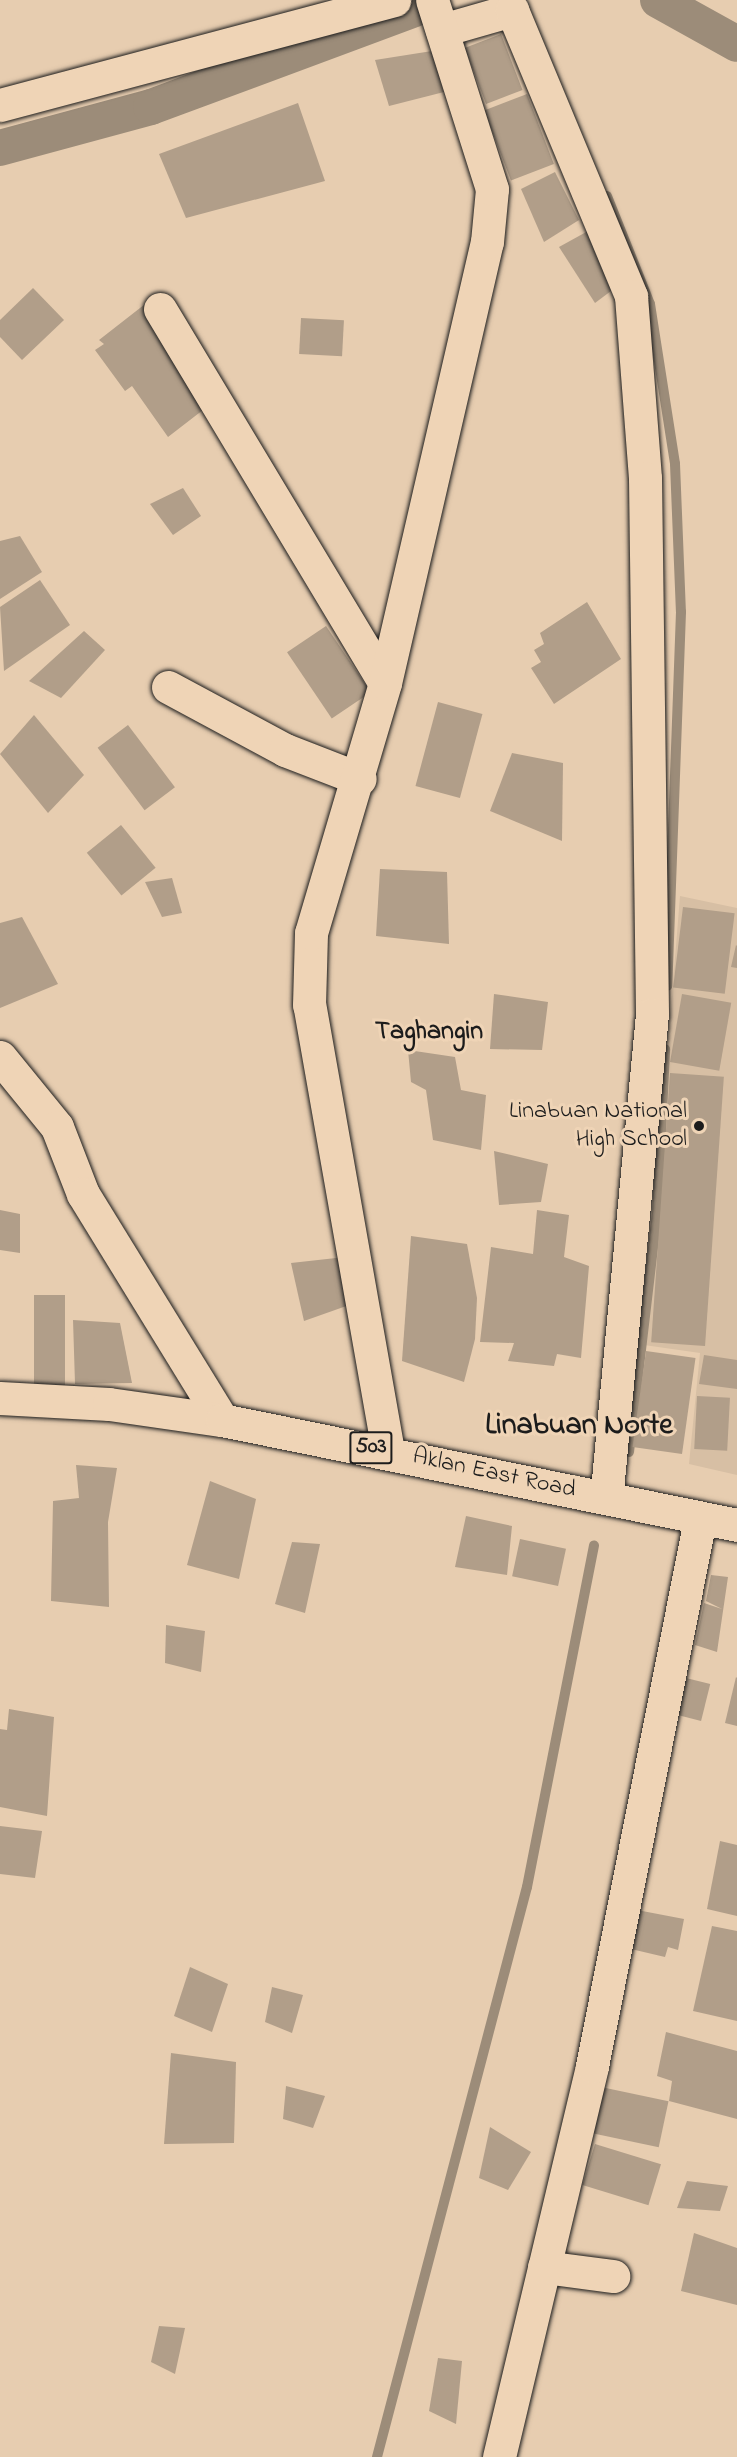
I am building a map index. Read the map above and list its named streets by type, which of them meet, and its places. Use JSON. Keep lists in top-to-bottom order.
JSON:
{
  "streets": {
    "street": ["503", "Aklan East Road"]
  },
  "districts": ["Taghangin", "Linabuan Norte"],
  "places": ["Linabuan National High School"]
}
